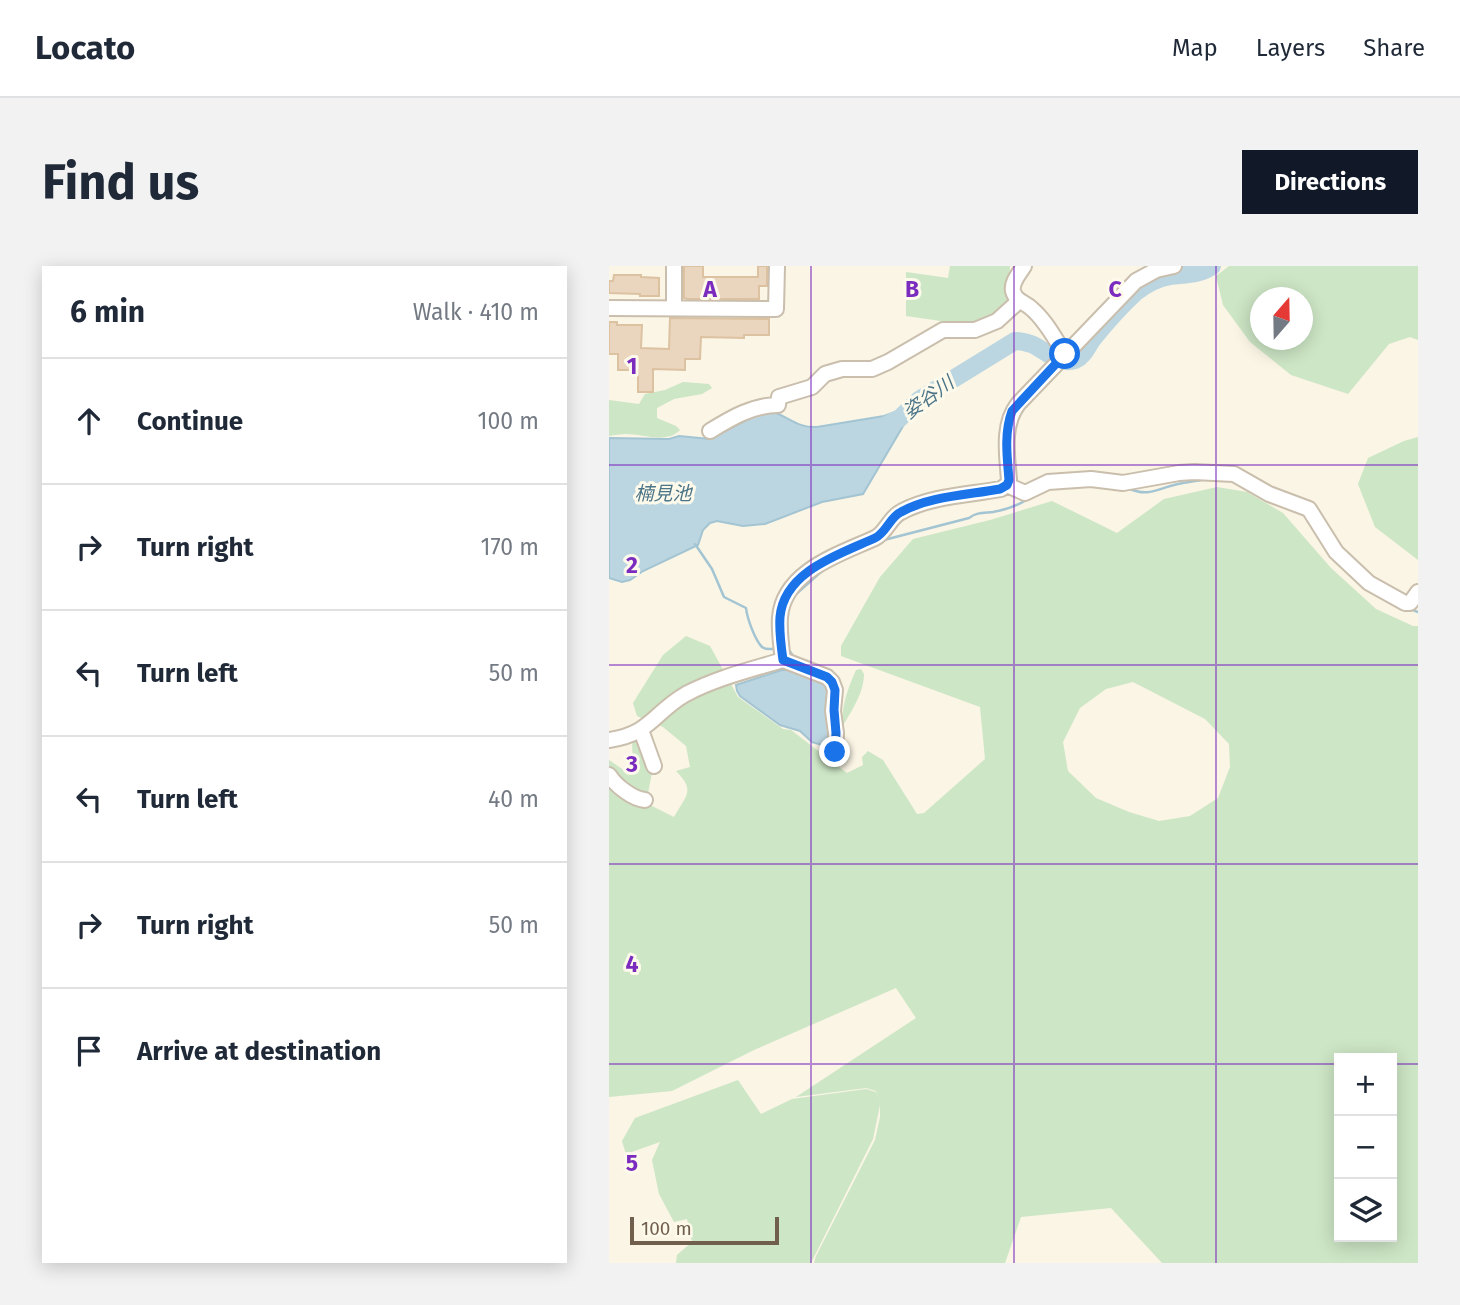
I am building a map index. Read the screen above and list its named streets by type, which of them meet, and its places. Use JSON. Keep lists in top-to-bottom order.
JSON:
{
  "water": ["姿谷川", "楠見池"],
  "scale_bar": "100 m",
  "north": "top",
  "page": {
    "header": "Locato",
    "nav": ["Map", "Layers", "Share"],
    "buttons": "Directions",
    "title": "Find us",
    "heading": ["6 min", "Walk · 410 m"],
    "list": [
      ["Continue", "100 m"],
      ["Turn right", "170 m"],
      ["Turn left", "50 m"],
      ["Turn left", "40 m"],
      ["Turn right", "50 m"],
      "Arrive at destination"
    ],
    "map_buttons": ["+", "−"],
    "scale": "100 m"
  },
  "grid": {
    "columns": ["A", "B", "C"],
    "rows": [
      "1",
      "2",
      "3",
      "4",
      "5"
    ]
  }
}
